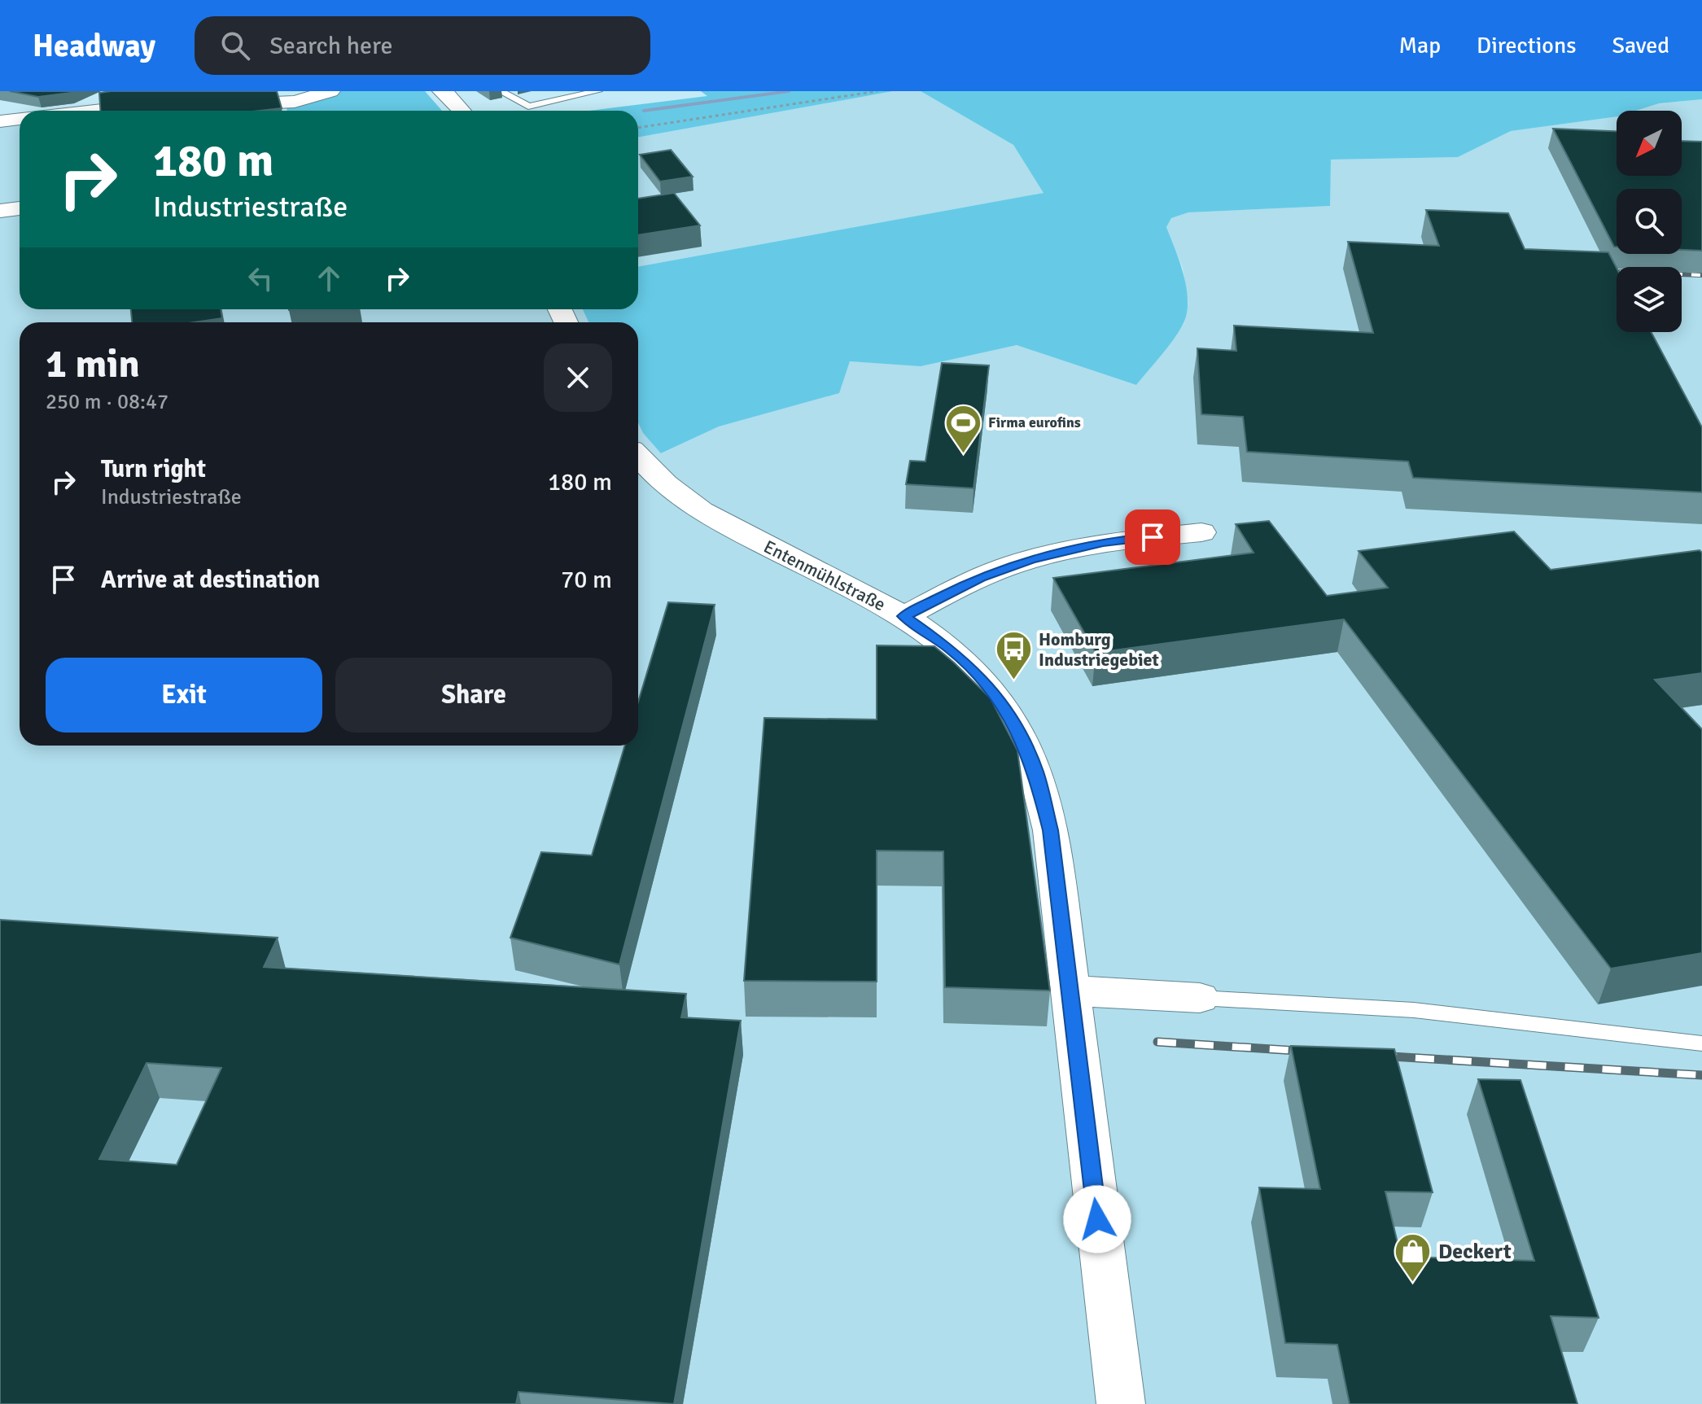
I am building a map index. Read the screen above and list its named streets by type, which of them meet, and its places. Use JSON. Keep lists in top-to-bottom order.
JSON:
{
  "streets": {
    "street": ["Entenmühlstraße"]
  },
  "places": {
    "sports": ["Firma eurofins"],
    "bus stop": ["Homburg Industriegebiet"],
    "shop": ["Deckert"]
  },
  "north": "bottom left",
  "page": {
    "header": "Headway",
    "search": "Search here",
    "nav": ["Map", "Directions", "Saved"],
    "turn": ["180 m", "Industriestraße"],
    "heading": ["1 min", "250 m · 08:47"],
    "list": [
      {
        "name": "Turn right",
        "note": "Industriestraße",
        "value": "180 m"
      },
      {
        "name": "Arrive at destination",
        "value": "70 m"
      }
    ],
    "buttons": ["Exit", "Share"]
  }
}
